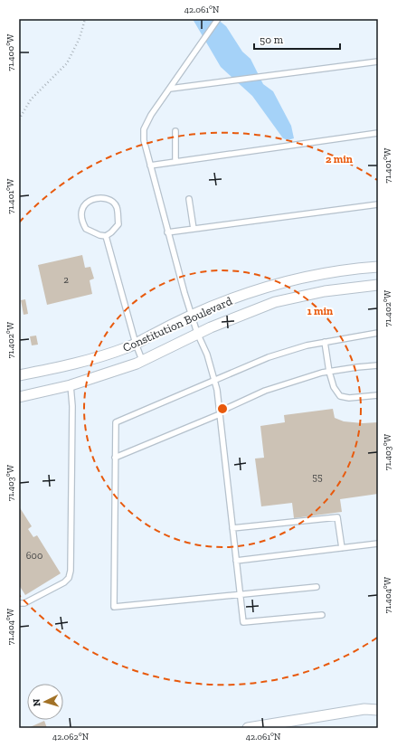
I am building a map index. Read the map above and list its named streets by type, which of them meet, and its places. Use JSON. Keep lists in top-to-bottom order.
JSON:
{
  "streets": {
    "street": ["Constitution Boulevard"]
  },
  "house_numbers": ["2", "55", "600"],
  "scale_bar": "50 m",
  "north": "left",
  "coordinates": [
    "42.061°N",
    "71.400°W",
    "71.401°W",
    "71.402°W",
    "71.403°W",
    "71.404°W",
    "42.062°N"
  ],
  "rings": ["2 min", "1 min"]
}
